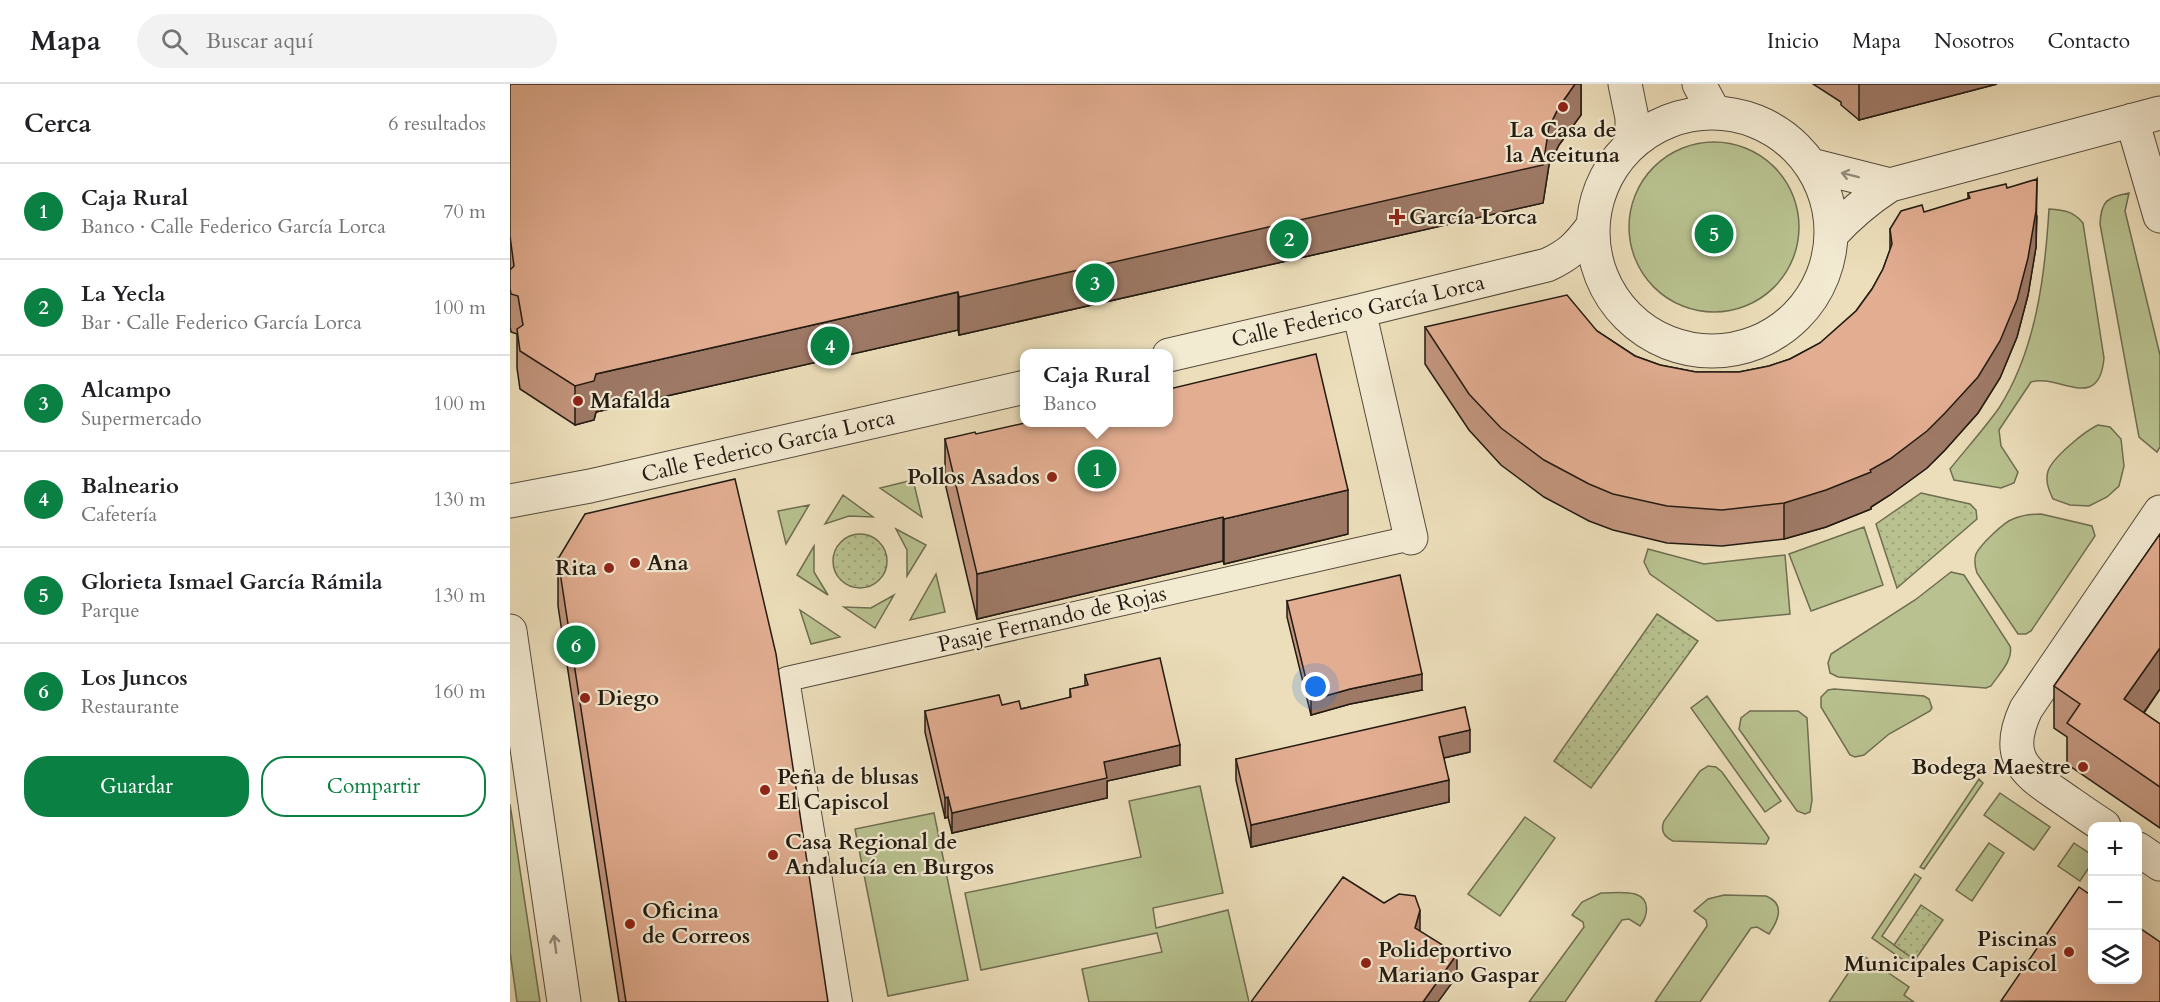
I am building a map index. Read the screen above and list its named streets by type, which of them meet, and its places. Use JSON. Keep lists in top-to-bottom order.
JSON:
{
  "streets": {
    "street": ["Calle Federico García Lorca", "Pasaje Fernando de Rojas"]
  },
  "crossings": [
    ["Calle Federico García Lorca", "Pasaje Fernando de Rojas"]
  ],
  "places": {
    "other": [
      "La Casa de la Aceituna",
      "Mafalda",
      "Pollos Asados",
      "Ana",
      "Rita",
      "Diego",
      "Bodega Maestre",
      "Peña de blusas El Capiscol",
      "Casa Regional de Andalucía en Burgos",
      "Oficina de Correos",
      "Piscinas Municipales Capiscol",
      "Polideportivo Mariano Gaspar"
    ],
    "health": ["García Lorca"]
  },
  "page": {
    "header": "Mapa",
    "search": "Buscar aquí",
    "nav": [
      "Inicio",
      "Mapa",
      "Nosotros",
      "Contacto"
    ],
    "heading": ["Cerca", "6 resultados"],
    "list": [
      {
        "mark": "1",
        "name": "Caja Rural",
        "note": "Banco · Calle Federico García Lorca",
        "value": "70 m"
      },
      {
        "mark": "2",
        "name": "La Yecla",
        "note": "Bar · Calle Federico García Lorca",
        "value": "100 m"
      },
      {
        "mark": "3",
        "name": "Alcampo",
        "note": "Supermercado",
        "value": "100 m"
      },
      {
        "mark": "4",
        "name": "Balneario",
        "note": "Cafetería",
        "value": "130 m"
      },
      {
        "mark": "5",
        "name": "Glorieta Ismael García Rámila",
        "note": "Parque",
        "value": "130 m"
      },
      {
        "mark": "6",
        "name": "Los Juncos",
        "note": "Restaurante",
        "value": "160 m"
      }
    ],
    "pins": [
      "5",
      "2",
      "3",
      "4",
      "1",
      "6"
    ],
    "popup": ["Caja Rural", "Banco"],
    "buttons": ["Guardar", "Compartir"],
    "map_buttons": ["+", "−"]
  }
}
